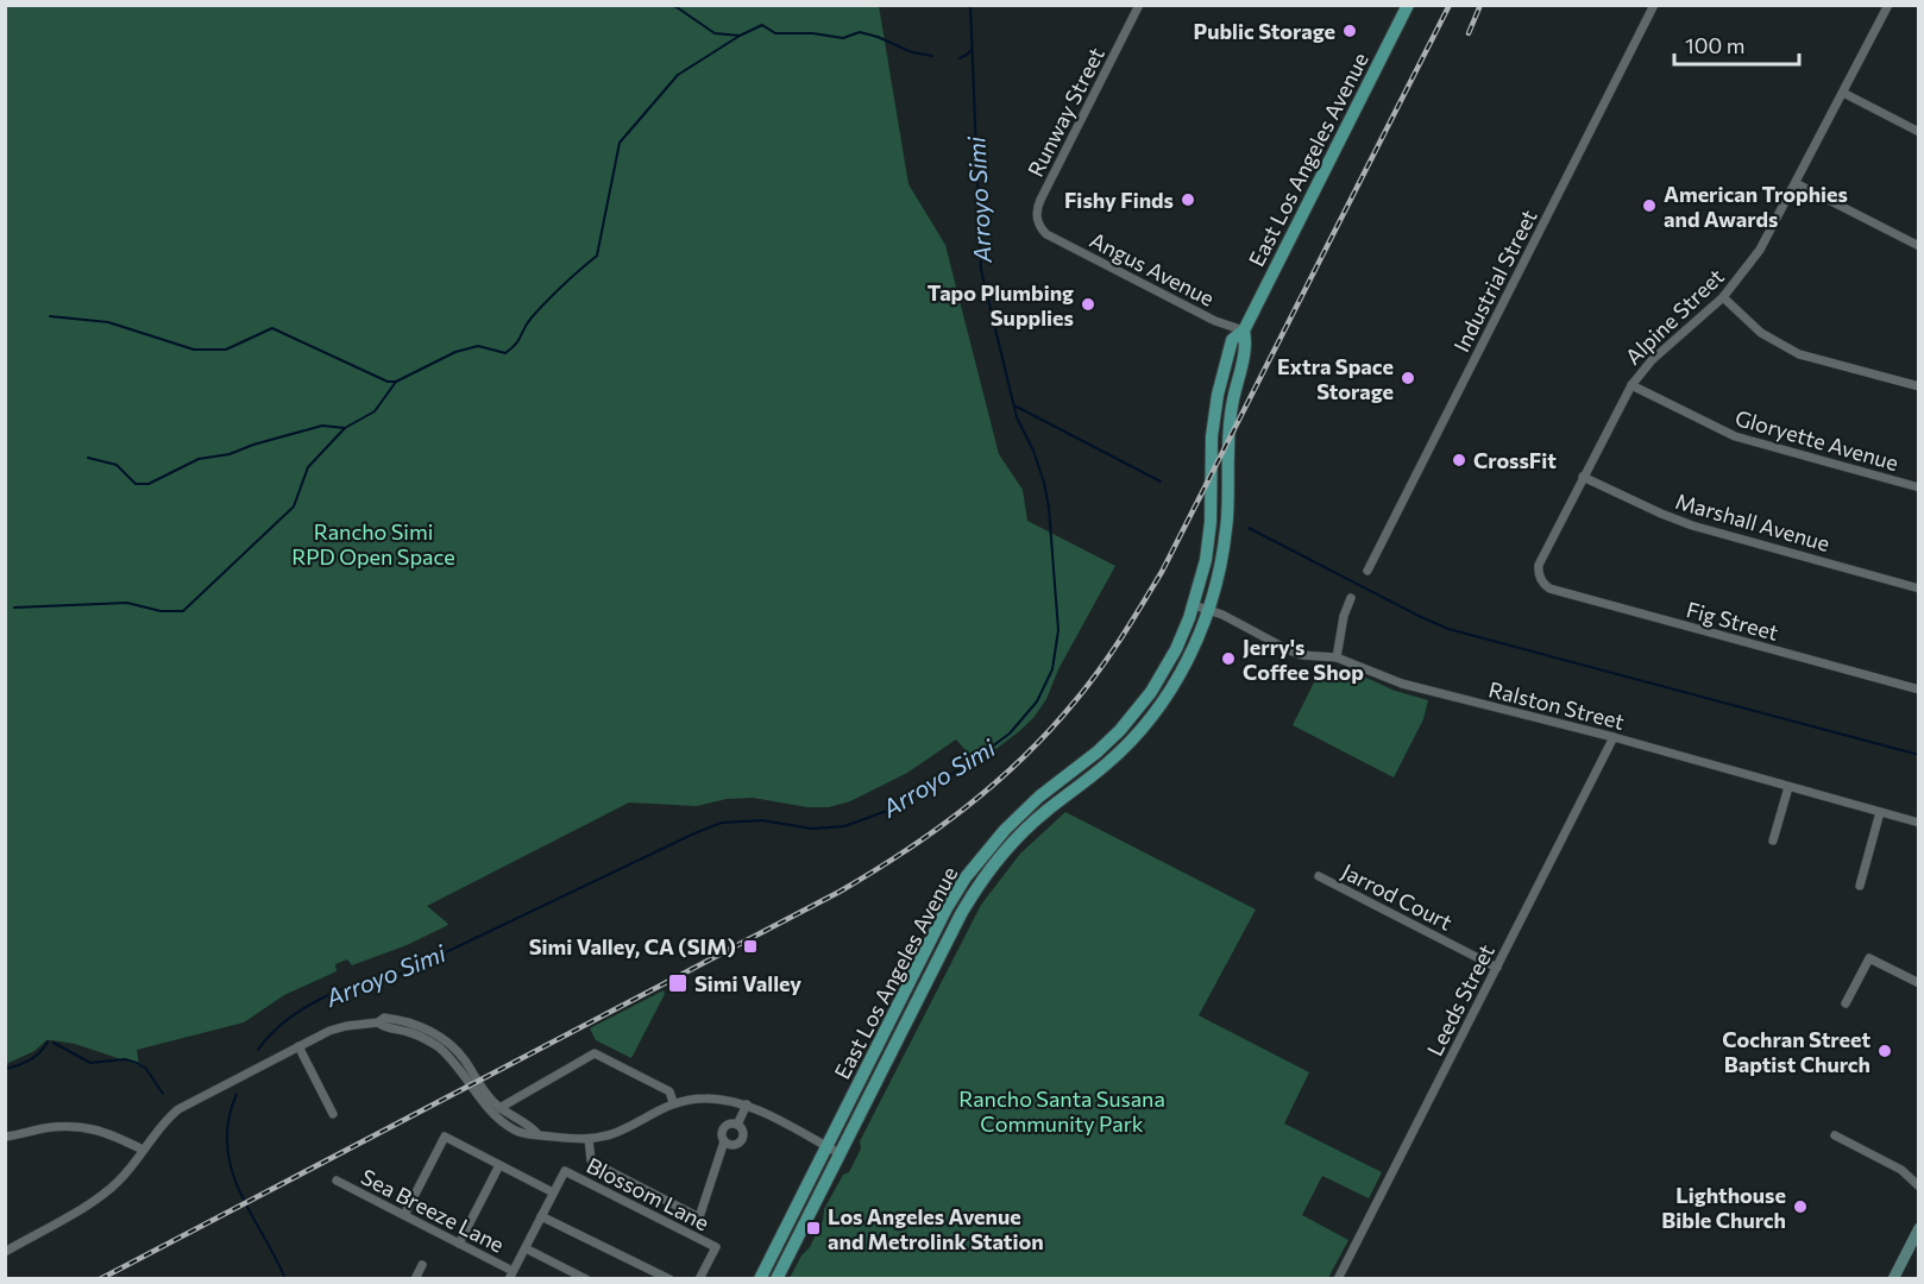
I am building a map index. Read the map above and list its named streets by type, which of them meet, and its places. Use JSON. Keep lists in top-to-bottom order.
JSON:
{
  "streets": {
    "main road": ["East Los Angeles Avenue"],
    "street": [
      "Runway Street",
      "Angus Avenue",
      "Industrial Street",
      "Alpine Street",
      "Gloryette Avenue",
      "Marshall Avenue",
      "Fig Street",
      "Ralston Street",
      "Jarrod Court",
      "Leeds Street",
      "Blossom Lane",
      "Sea Breeze Lane"
    ]
  },
  "crossings": [
    ["Runway Street", "Angus Avenue"],
    ["East Los Angeles Avenue", "Angus Avenue"],
    ["East Los Angeles Avenue", "Ralston Street"],
    ["Alpine Street", "Gloryette Avenue"],
    ["Alpine Street", "Marshall Avenue"],
    ["Alpine Street", "Fig Street"],
    ["Ralston Street", "Leeds Street"],
    ["Jarrod Court", "Leeds Street"]
  ],
  "water": ["Arroyo Simi"],
  "parks": ["Rancho Simi RPD Open Space", "Rancho Santa Susana Community Park"],
  "places": {
    "other": [
      "Public Storage",
      "Fishy Finds",
      "American Trophies and Awards",
      "Tapo Plumbing Supplies",
      "Extra Space Storage",
      "CrossFit",
      "Jerry's Coffee Shop",
      "Cochran Street Baptist Church",
      "Lighthouse Bible Church"
    ],
    "transit": ["Simi Valley, CA (SIM)", "Simi Valley", "Los Angeles Avenue and Metrolink Station"]
  },
  "scale_bar": "100 m"
}
